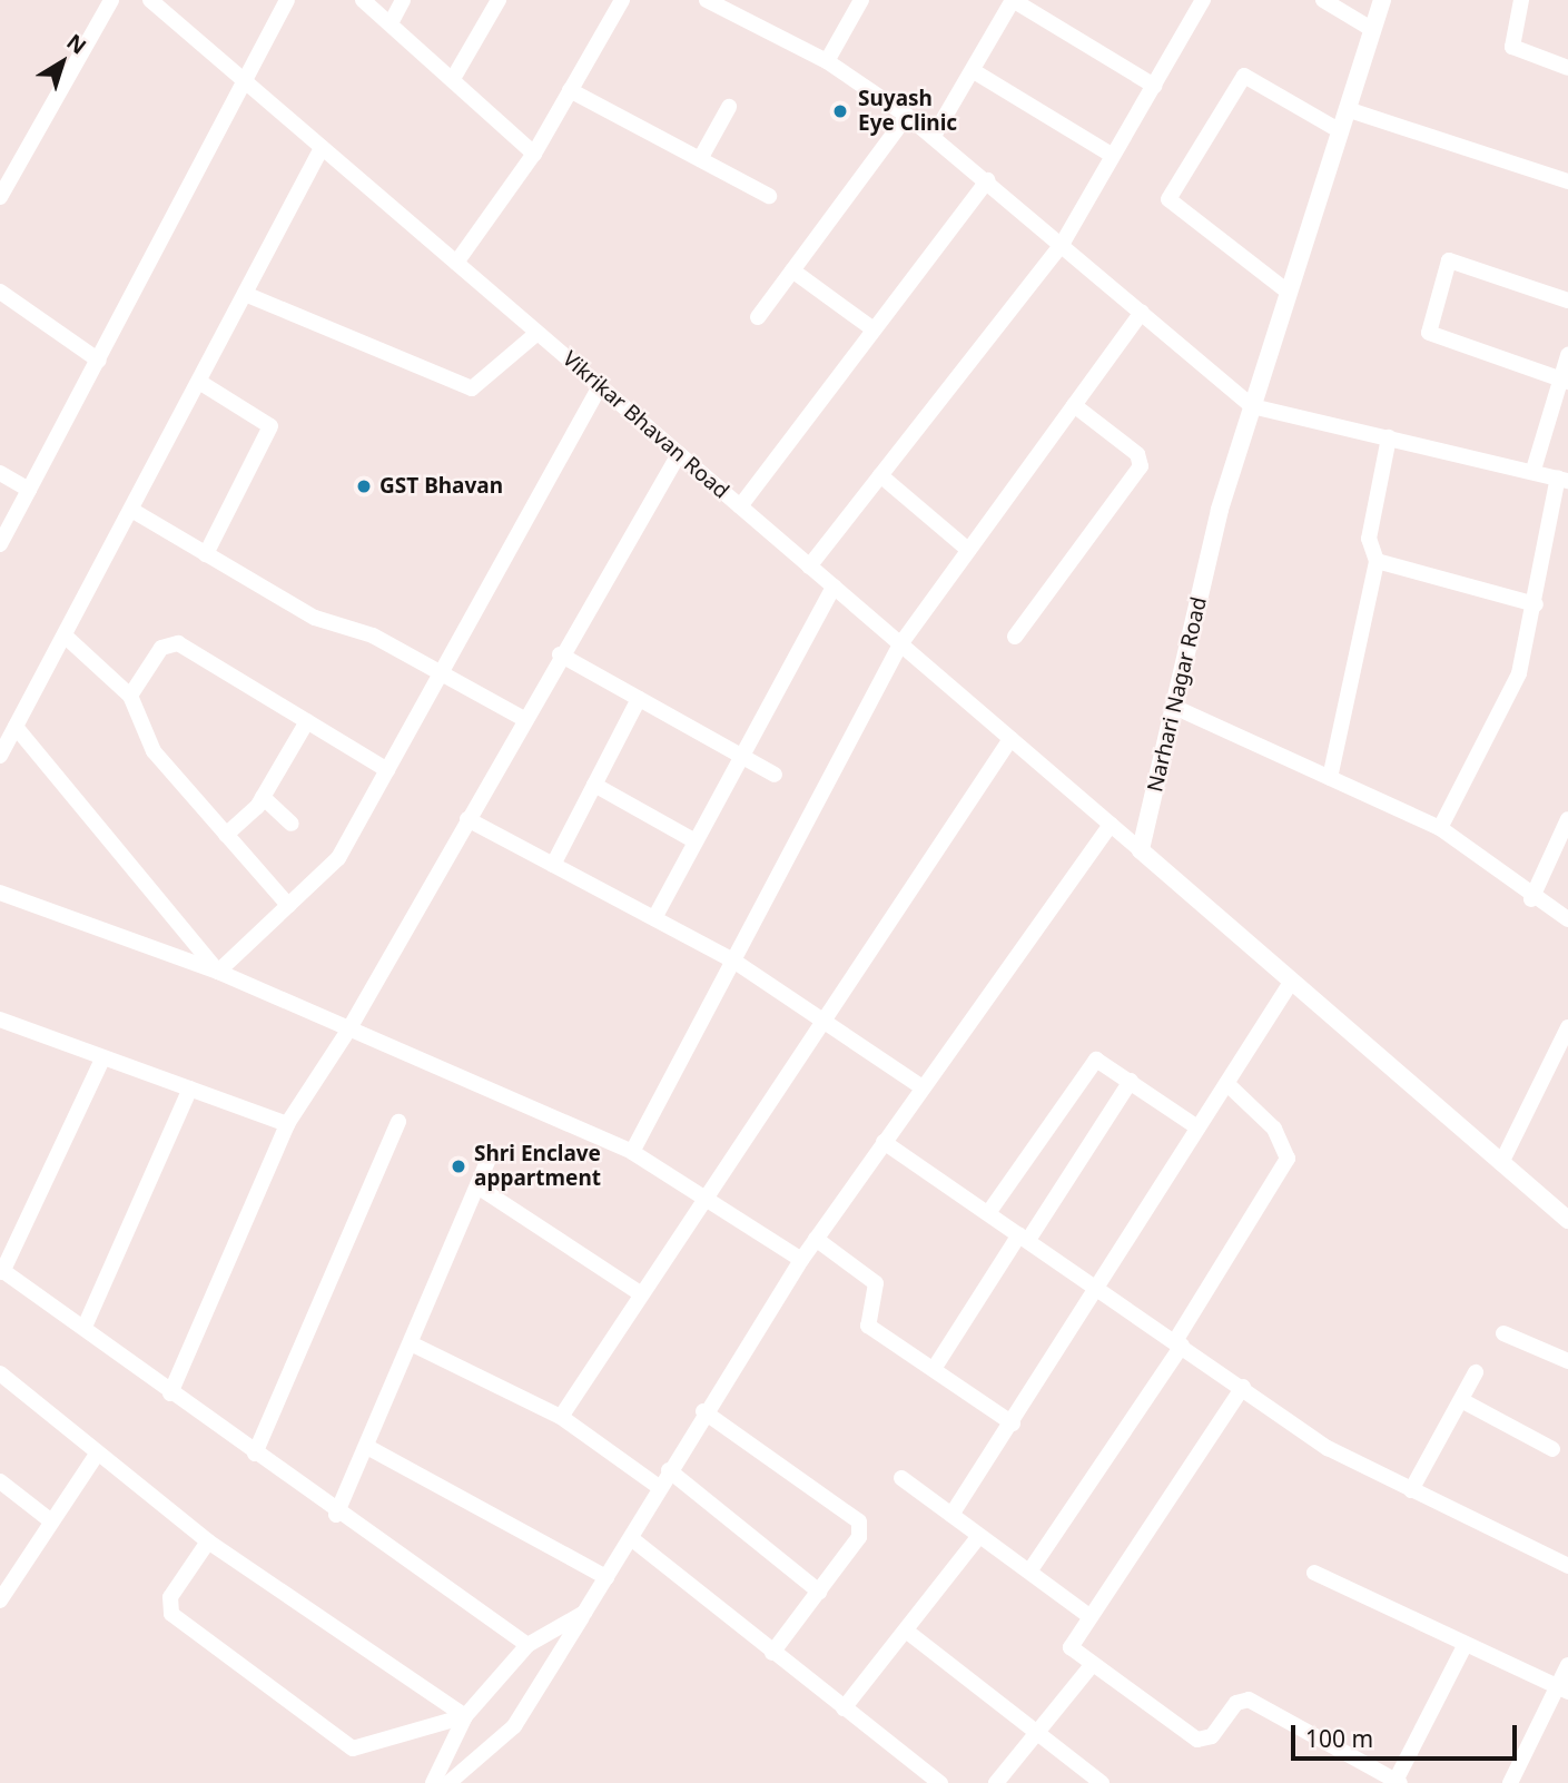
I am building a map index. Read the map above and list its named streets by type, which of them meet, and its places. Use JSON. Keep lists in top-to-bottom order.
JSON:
{
  "streets": {
    "street": ["Vikrikar Bhavan Road", "Narhari Nagar Road"]
  },
  "crossings": [
    ["Vikrikar Bhavan Road", "Narhari Nagar Road"]
  ],
  "places": ["Suyash Eye Clinic", "GST Bhavan", "Shri Enclave appartment"],
  "scale_bar": "100 m",
  "north": "top right"
}
